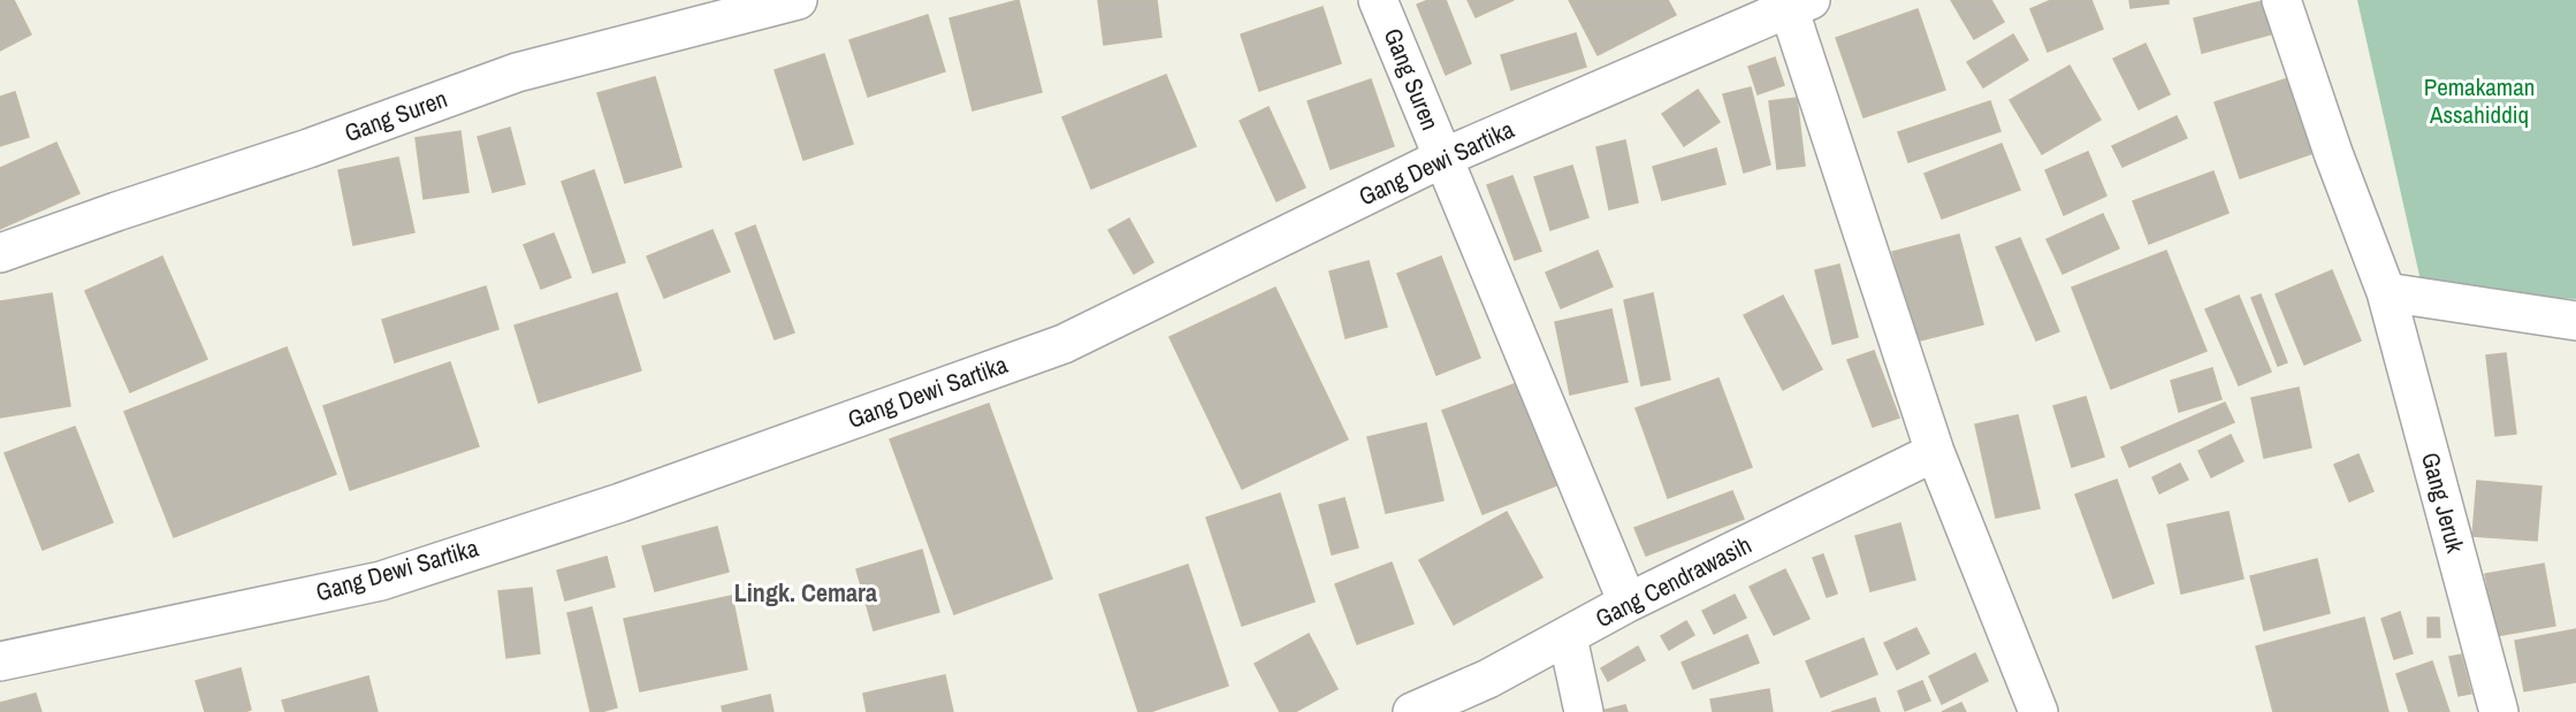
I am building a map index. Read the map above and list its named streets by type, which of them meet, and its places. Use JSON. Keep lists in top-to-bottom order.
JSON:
{
  "streets": {
    "street": [
      "Gang Suren",
      "Gang Dewi Sartika",
      "Gang Jeruk",
      "Gang Cendrawasih"
    ]
  },
  "crossings": [
    ["Gang Suren", "Gang Dewi Sartika"],
    ["Gang Suren", "Gang Cendrawasih"]
  ],
  "districts": ["Lingk. Cemara"],
  "parks": ["Pemakaman Assahiddiq"]
}
